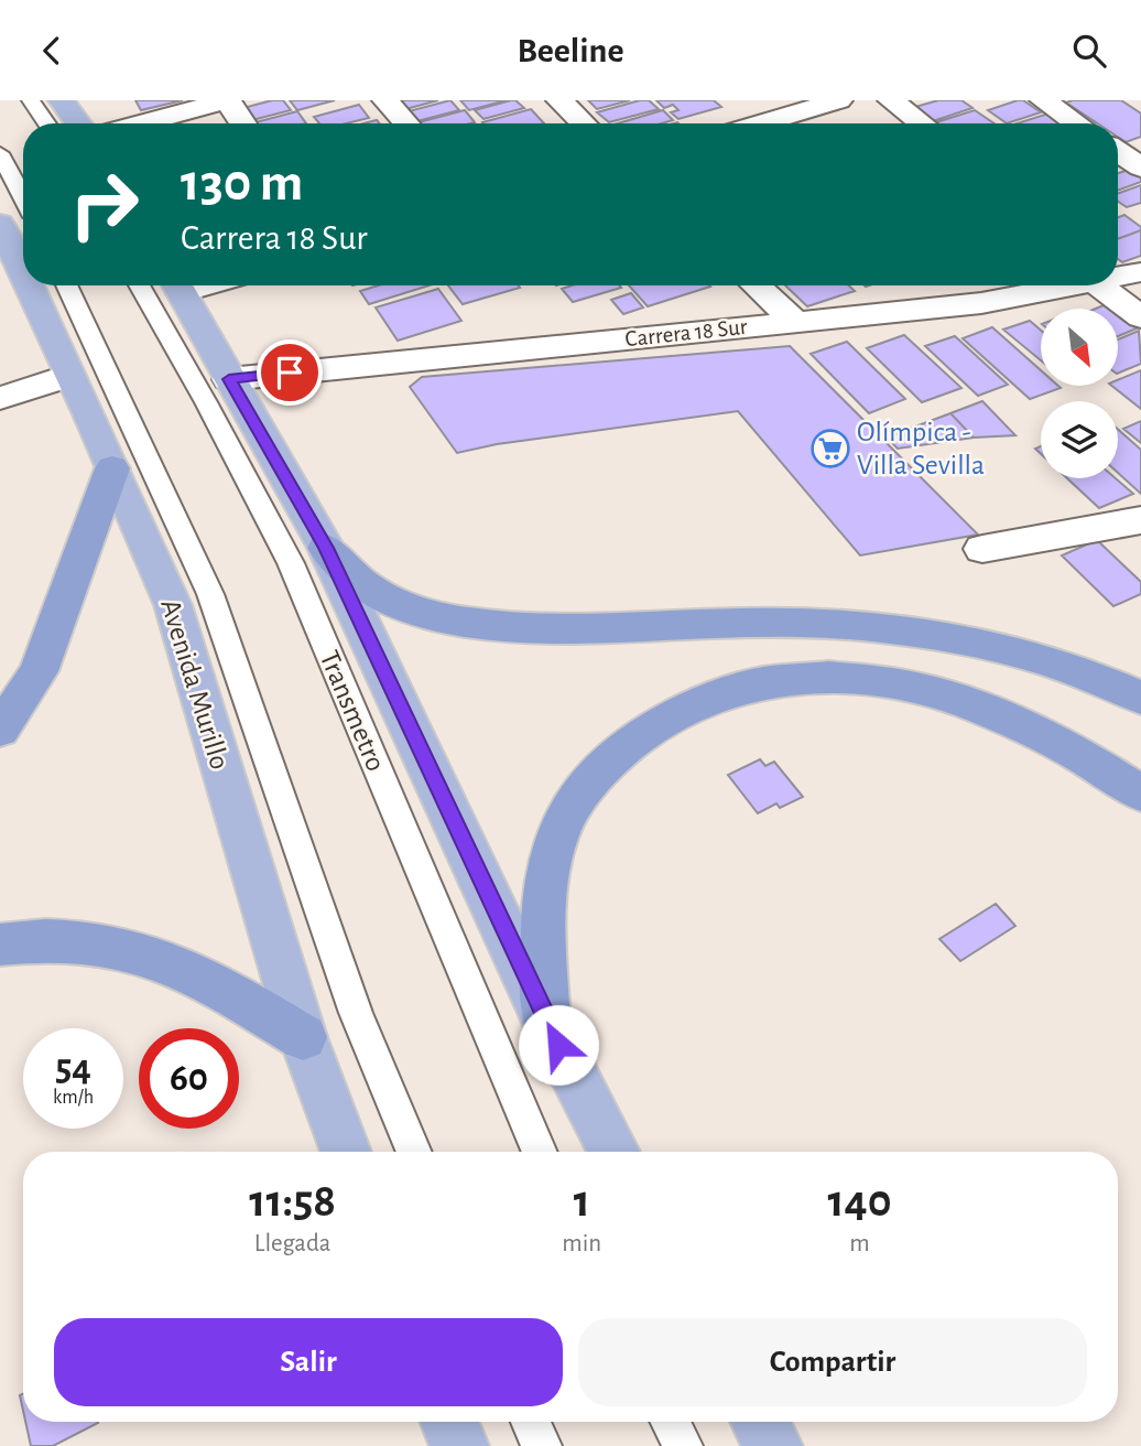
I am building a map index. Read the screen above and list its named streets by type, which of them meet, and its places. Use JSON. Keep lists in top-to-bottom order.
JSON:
{
  "streets": {
    "main road": ["Avenida Murillo"],
    "street": ["Carrera 18 Sur"],
    "lane": ["Transmetro"]
  },
  "places": {
    "supermarket": ["Olímpica - Villa Sevilla"]
  },
  "north": "bottom right",
  "page": {
    "header": "Beeline",
    "turn": ["130 m", "Carrera 18 Sur"],
    "speed": "54 km/h",
    "limit": "60",
    "eta": [
      "11:58",
      "Llegada",
      "1",
      "min",
      "140",
      "m"
    ],
    "buttons": ["Salir", "Compartir"]
  }
}
